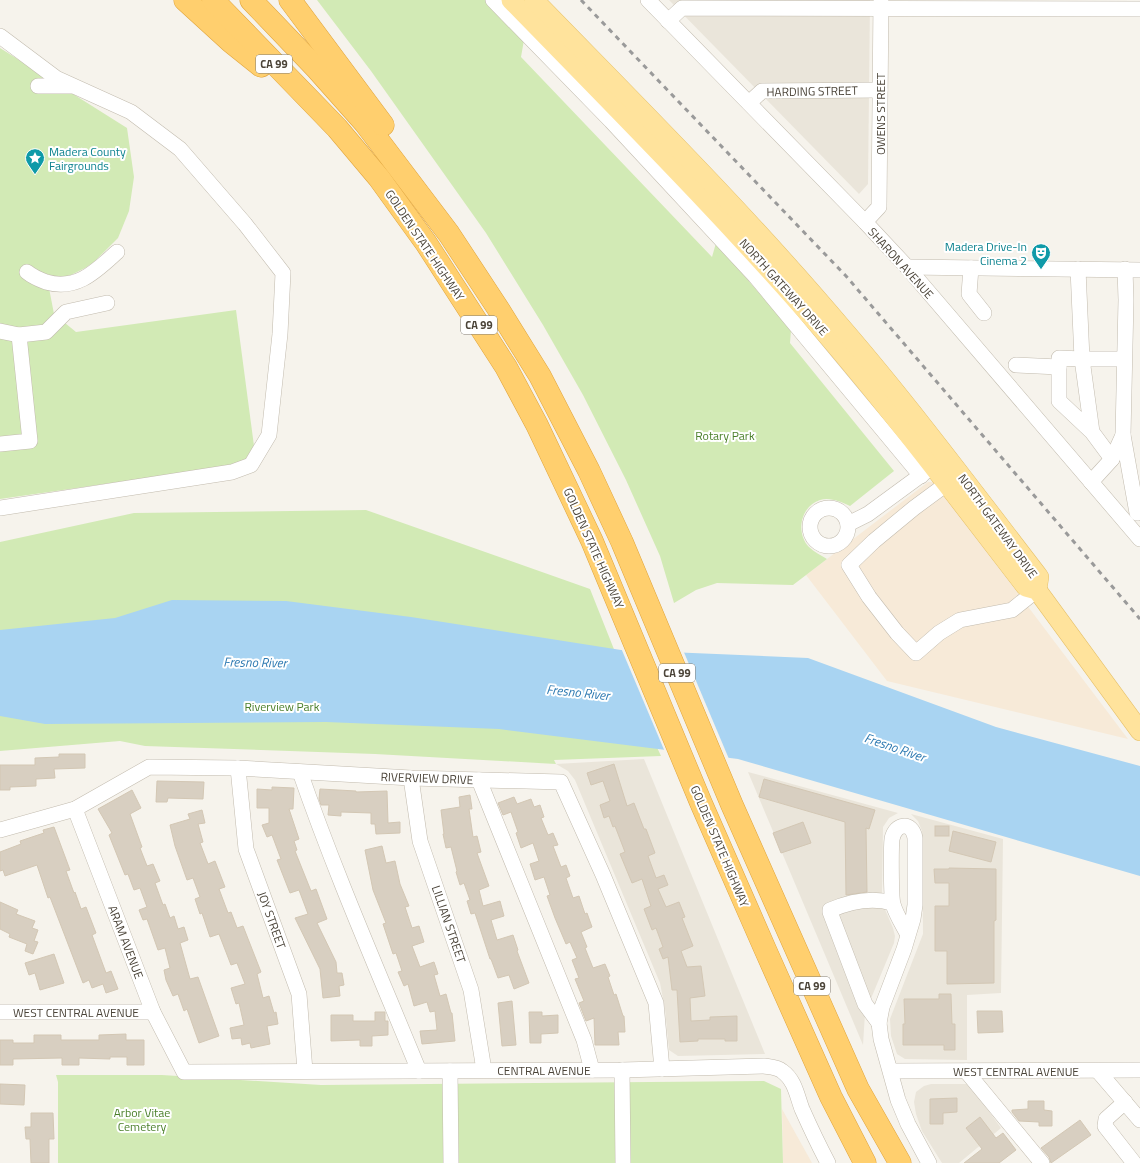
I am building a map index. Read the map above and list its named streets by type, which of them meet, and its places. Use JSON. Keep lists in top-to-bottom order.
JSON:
{
  "streets": {
    "highway": ["CA 99", "GOLDEN STATE HIGHWAY"],
    "main road": ["NORTH GATEWAY DRIVE"],
    "street": [
      "HARDING STREET",
      "OWENS STREET",
      "SHARON AVENUE",
      "RIVERVIEW DRIVE",
      "JOY STREET",
      "LILLIAN STREET",
      "ARAM AVENUE",
      "WEST CENTRAL AVENUE",
      "CENTRAL AVENUE"
    ]
  },
  "crossings": [
    ["HARDING STREET", "OWENS STREET"],
    ["HARDING STREET", "SHARON AVENUE"],
    ["OWENS STREET", "SHARON AVENUE"],
    ["RIVERVIEW DRIVE", "JOY STREET"],
    ["RIVERVIEW DRIVE", "LILLIAN STREET"],
    ["RIVERVIEW DRIVE", "ARAM AVENUE"],
    ["RIVERVIEW DRIVE", "CENTRAL AVENUE"],
    ["JOY STREET", "ARAM AVENUE"],
    ["JOY STREET", "CENTRAL AVENUE"],
    ["LILLIAN STREET", "CENTRAL AVENUE"],
    ["ARAM AVENUE", "WEST CENTRAL AVENUE"],
    ["ARAM AVENUE", "CENTRAL AVENUE"]
  ],
  "water": ["Fresno River"],
  "parks": ["Rotary Park", "Riverview Park", "Arbor Vitae Cemetery"],
  "places": {
    "place": ["Madera County Fairgrounds"],
    "theatre": ["Madera Drive-In Cinema 2"]
  }
}
